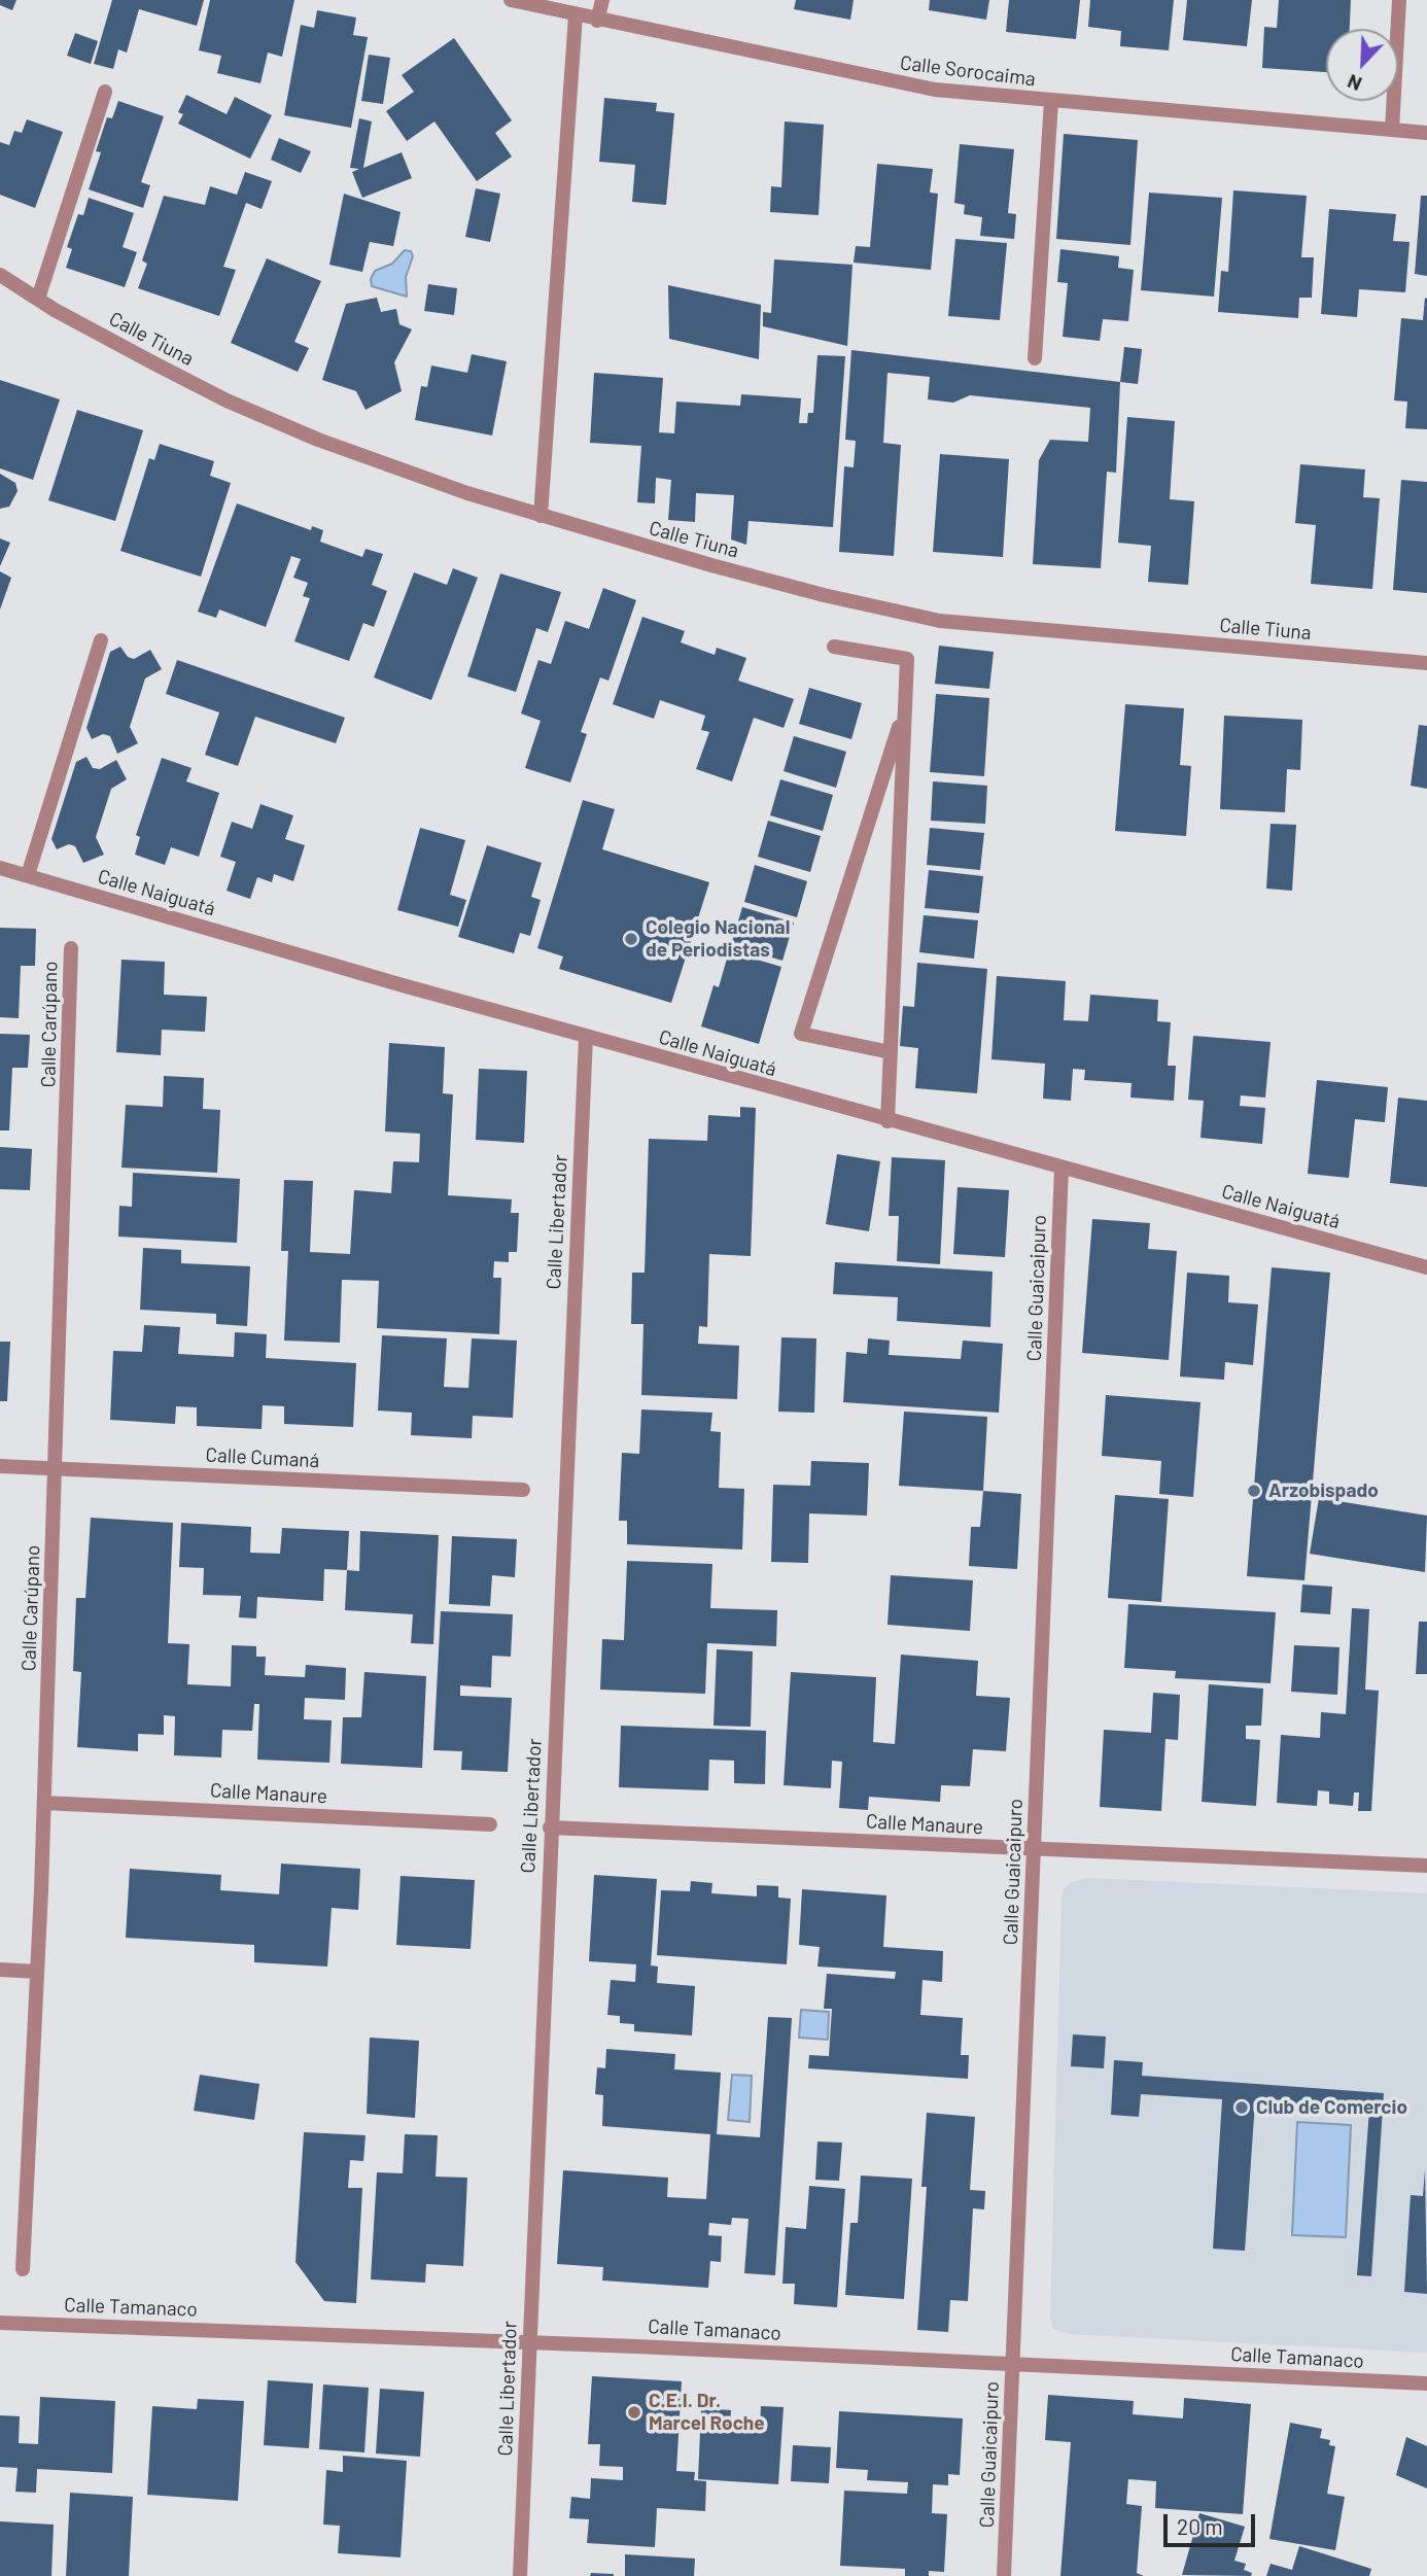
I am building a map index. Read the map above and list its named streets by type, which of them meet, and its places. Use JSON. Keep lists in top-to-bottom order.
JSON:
{
  "streets": {
    "street": [
      "Calle Sorocaima",
      "Calle Tiuna",
      "Calle Naiguatá",
      "Calle Carúpano",
      "Calle Libertador",
      "Calle Guaicaipuro",
      "Calle Cumaná",
      "Calle Manaure",
      "Calle Tamanaco"
    ]
  },
  "crossings": [
    ["Calle Naiguatá", "Calle Libertador"],
    ["Calle Naiguatá", "Calle Guaicaipuro"],
    ["Calle Carúpano", "Calle Cumaná"],
    ["Calle Carúpano", "Calle Manaure"],
    ["Calle Libertador", "Calle Manaure"],
    ["Calle Libertador", "Calle Tamanaco"],
    ["Calle Guaicaipuro", "Calle Manaure"],
    ["Calle Guaicaipuro", "Calle Tamanaco"]
  ],
  "places": [
    "Colegio Nacional de Periodistas",
    "Arzobispado",
    "Club de Comercio",
    "C.E.I. Dr. Marcel Roche"
  ],
  "scale_bar": "20 m",
  "north": "bottom left"
}
